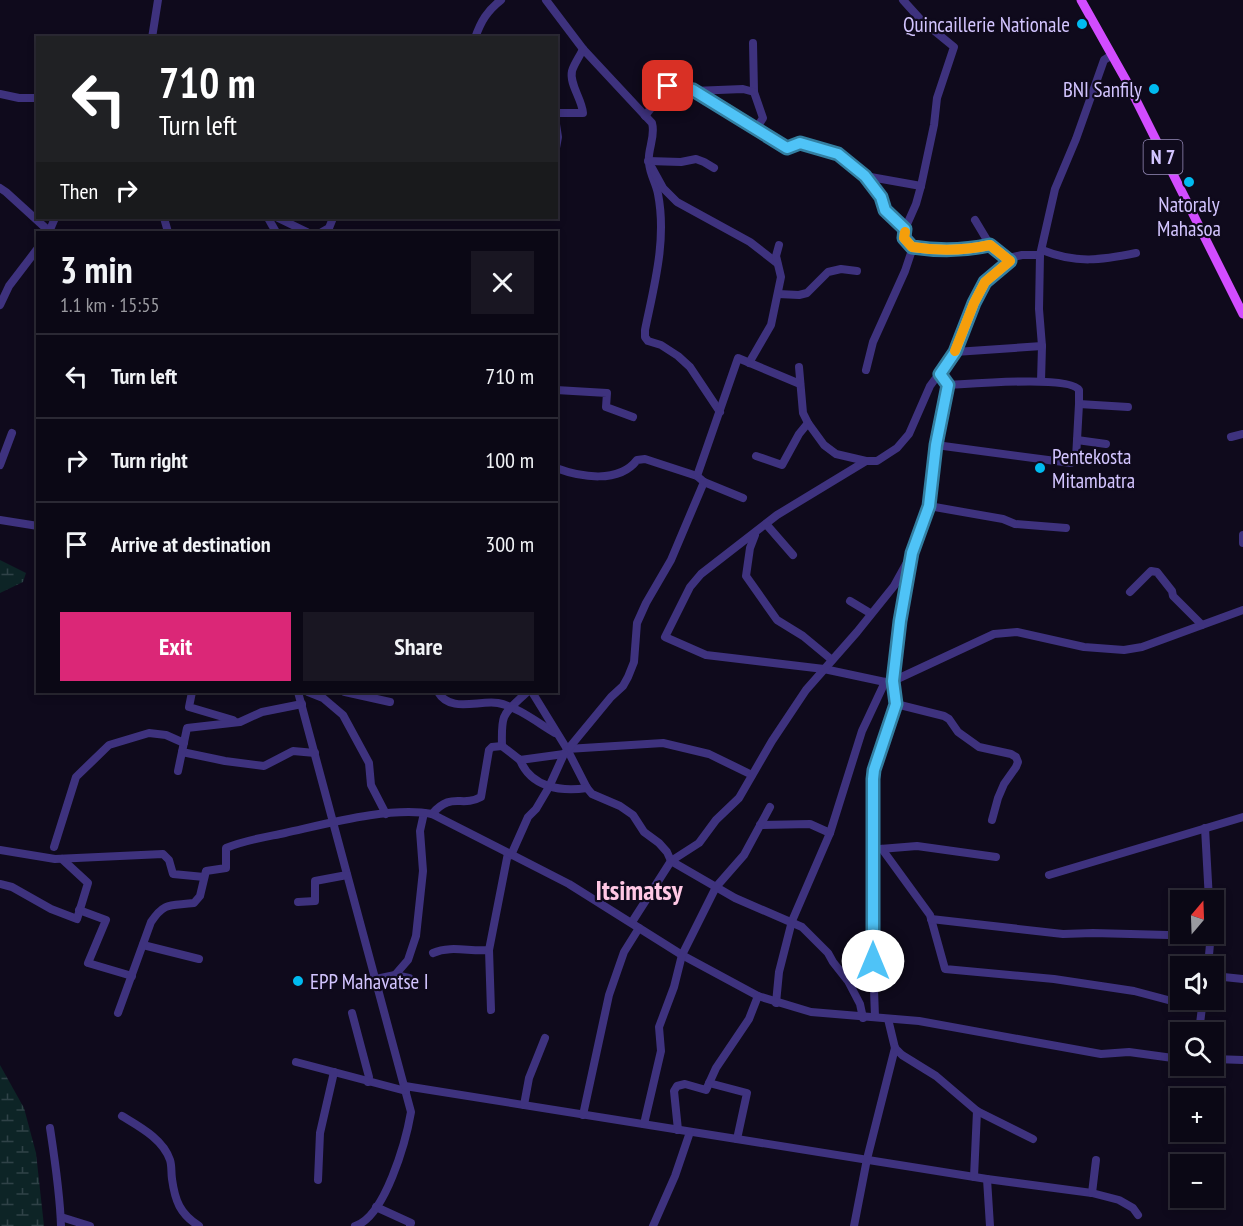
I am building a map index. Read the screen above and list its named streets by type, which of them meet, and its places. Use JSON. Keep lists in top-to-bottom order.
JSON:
{
  "streets": {
    "main road": ["N 7"]
  },
  "districts": ["Itsimatsy"],
  "places": [
    "Quincaillerie Nationale",
    "BNI Sanfily",
    "Natoraly Mahasoa",
    "Pentekosta Mitambatra",
    "EPP Mahavatse I"
  ],
  "north": "top",
  "page": {
    "turn": ["710 m", "Turn left"],
    "then": "Then",
    "heading": ["3 min", "1.1 km · 15:55"],
    "list": [
      {
        "name": "Turn left",
        "value": "710 m"
      },
      {
        "name": "Turn right",
        "value": "100 m"
      },
      {
        "name": "Arrive at destination",
        "value": "300 m"
      }
    ],
    "buttons": ["Exit", "Share"],
    "map_buttons": ["+", "−"]
  }
}
